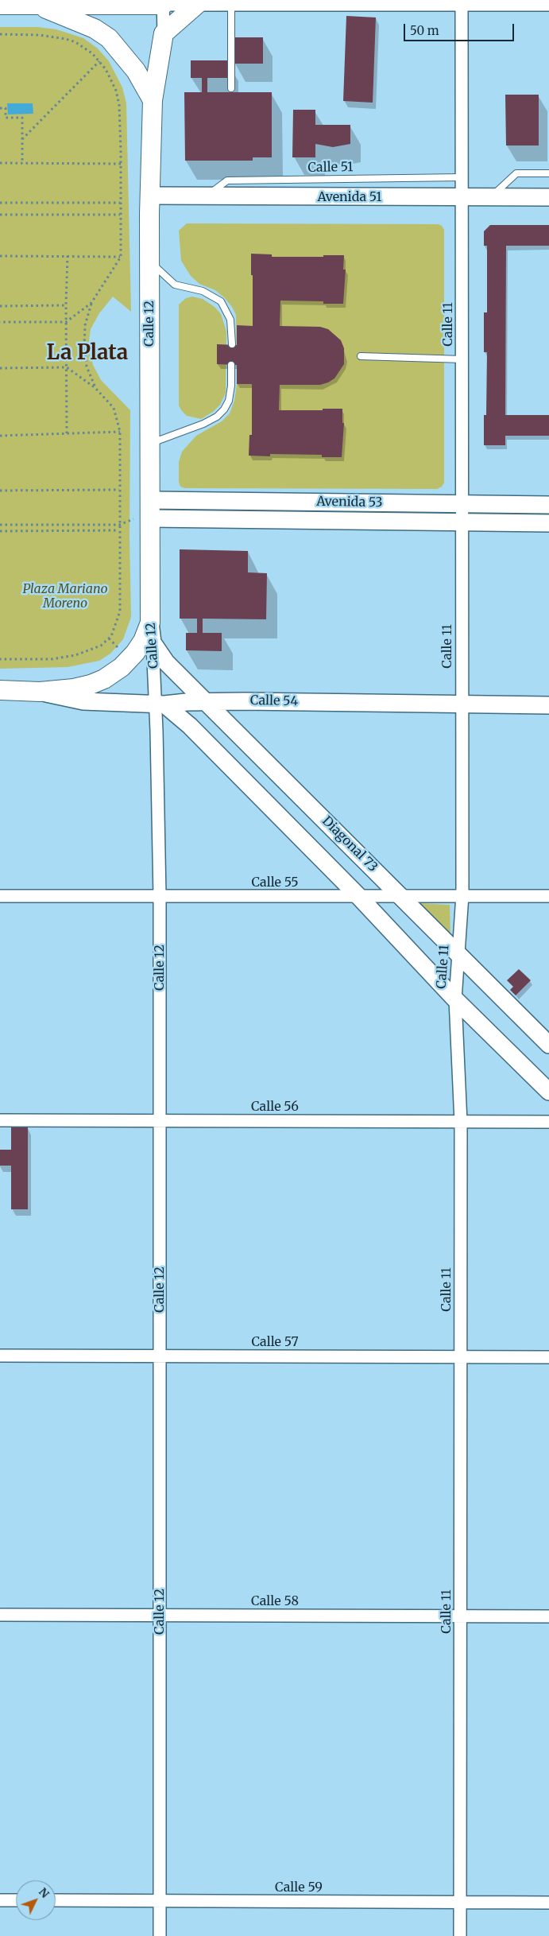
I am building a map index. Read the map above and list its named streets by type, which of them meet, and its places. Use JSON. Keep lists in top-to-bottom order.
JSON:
{
  "streets": {
    "main road": ["Calle 12", "Calle 54"],
    "street": [
      "Avenida 51",
      "Calle 11",
      "Avenida 53",
      "Diagonal 73",
      "Calle 55",
      "Calle 56",
      "Calle 57",
      "Calle 58",
      "Calle 59"
    ],
    "lane": ["Calle 51"]
  },
  "crossings": [
    ["Calle 51", "Avenida 51"],
    ["Calle 51", "Calle 11"],
    ["Avenida 51", "Calle 12"],
    ["Avenida 51", "Calle 11"],
    ["Calle 12", "Avenida 53"],
    ["Calle 12", "Calle 54"],
    ["Calle 12", "Diagonal 73"],
    ["Calle 12", "Calle 55"],
    ["Calle 12", "Calle 56"],
    ["Calle 12", "Calle 57"],
    ["Calle 12", "Calle 58"],
    ["Calle 12", "Calle 59"],
    ["Calle 11", "Avenida 53"],
    ["Calle 11", "Calle 54"],
    ["Calle 11", "Diagonal 73"],
    ["Calle 11", "Calle 55"],
    ["Calle 11", "Calle 56"],
    ["Calle 11", "Calle 57"],
    ["Calle 11", "Calle 58"],
    ["Calle 11", "Calle 59"],
    ["Calle 54", "Diagonal 73"],
    ["Diagonal 73", "Calle 55"]
  ],
  "districts": ["La Plata"],
  "parks": ["Plaza Mariano Moreno"],
  "scale_bar": "50 m",
  "north": "top right"
}
